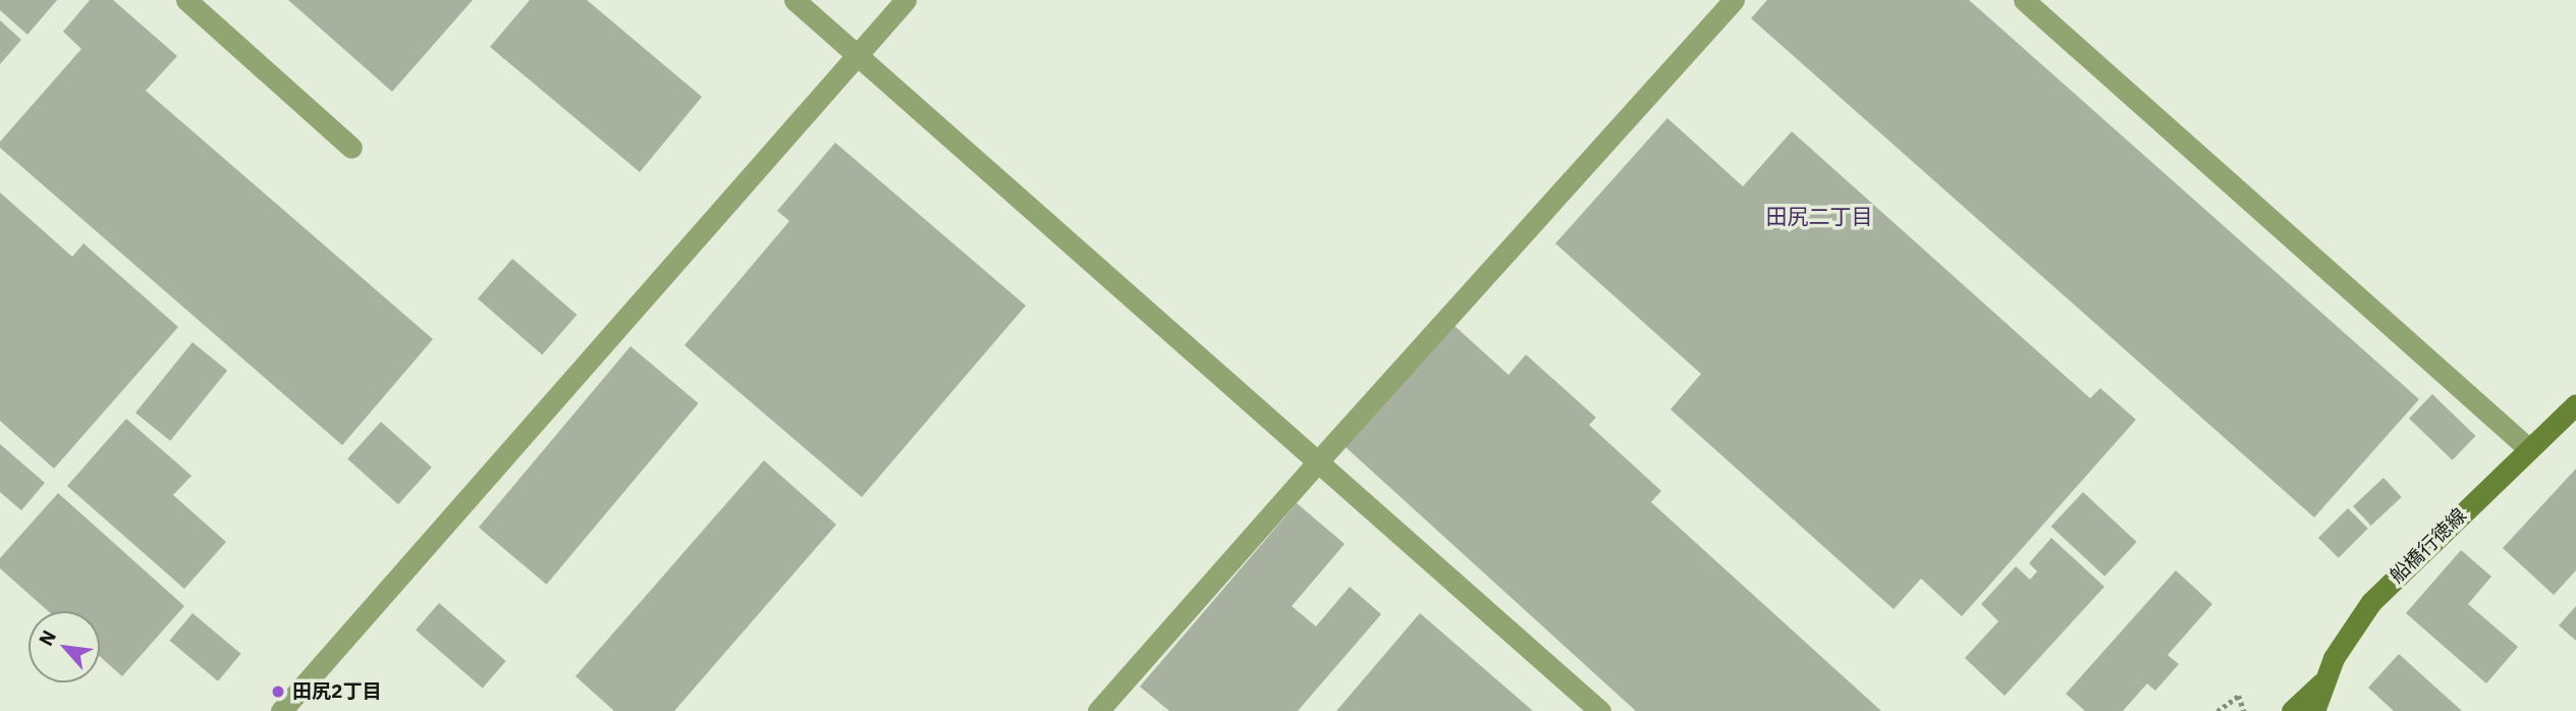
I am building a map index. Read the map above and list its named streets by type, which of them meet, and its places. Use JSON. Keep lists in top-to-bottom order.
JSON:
{
  "streets": {
    "main road": ["船橋行徳線"]
  },
  "districts": ["田尻二丁目"],
  "places": ["田尻2丁目"],
  "north": "top left"
}
